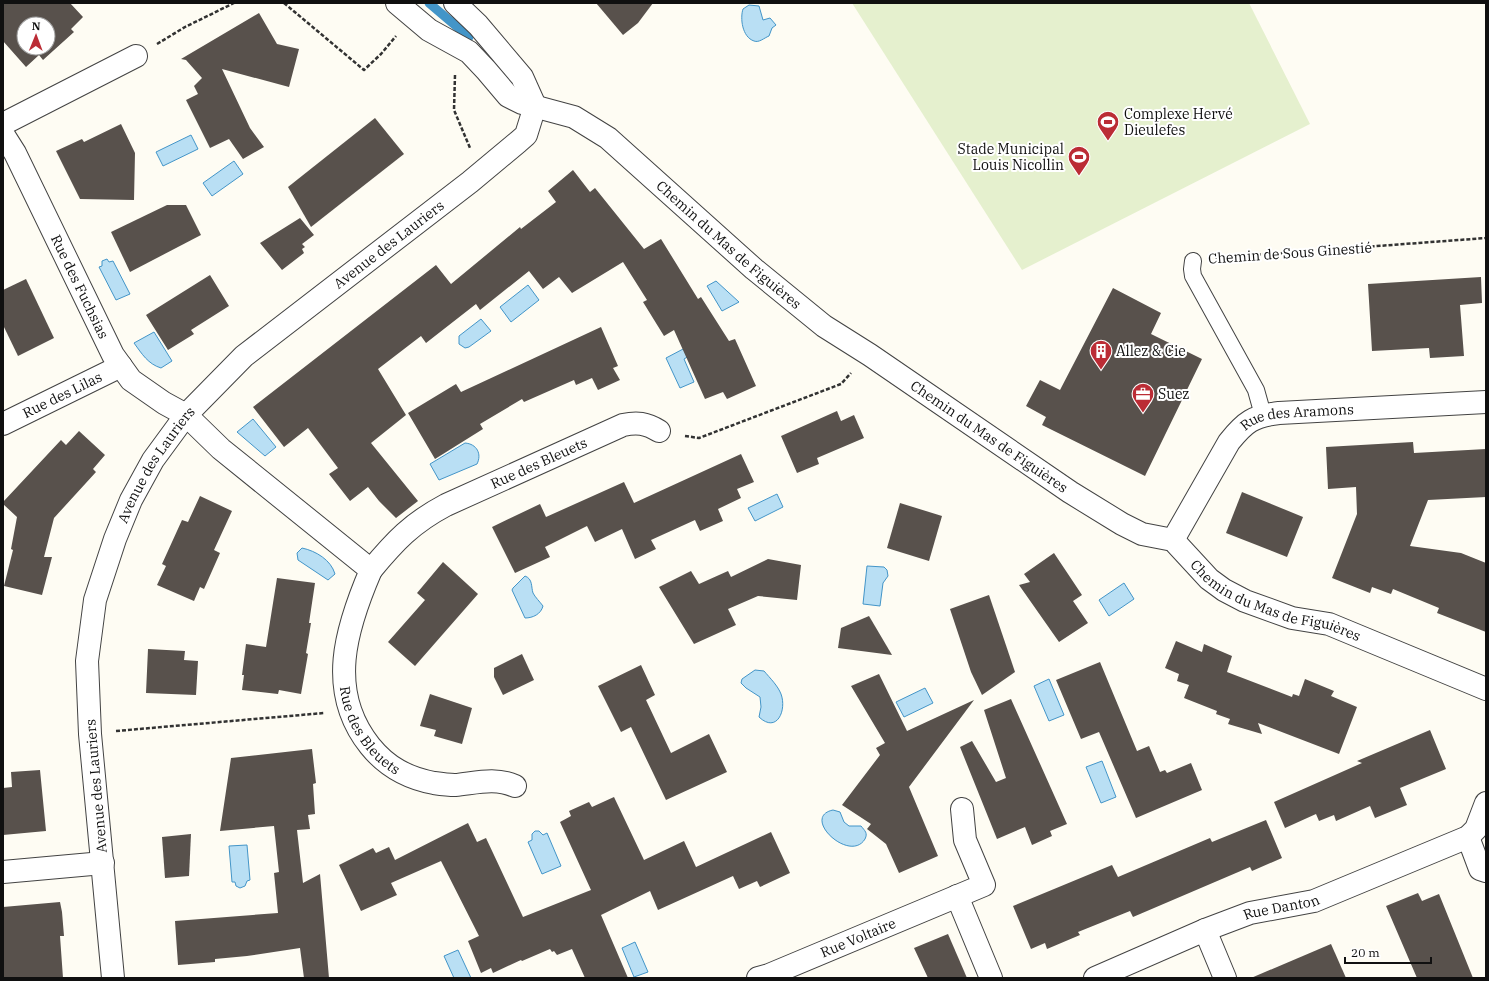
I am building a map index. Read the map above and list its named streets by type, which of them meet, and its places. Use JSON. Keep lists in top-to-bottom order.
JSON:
{
  "streets": {
    "street": [
      "Avenue des Lauriers",
      "Chemin du Mas de Figuières",
      "Rue des Fuchsias",
      "Rue des Lilas",
      "Rue des Aramons",
      "Rue des Bleuets",
      "Rue Danton",
      "Rue Voltaire"
    ],
    "lane": ["Chemin de Sous Ginestié"]
  },
  "crossings": [
    ["Avenue des Lauriers", "Chemin du Mas de Figuières"],
    ["Avenue des Lauriers", "Rue des Fuchsias"],
    ["Chemin du Mas de Figuières", "Rue des Aramons"],
    ["Chemin de Sous Ginestié", "Rue des Aramons"],
    ["Rue des Fuchsias", "Rue des Lilas"]
  ],
  "places": {
    "sports": ["Complexe Hervé Dieulefes", "Stade Municipal Louis Nicollin"],
    "building": ["Allez & Cie"],
    "office": ["Suez"]
  },
  "scale_bar": "20 m",
  "north": "top"
}
